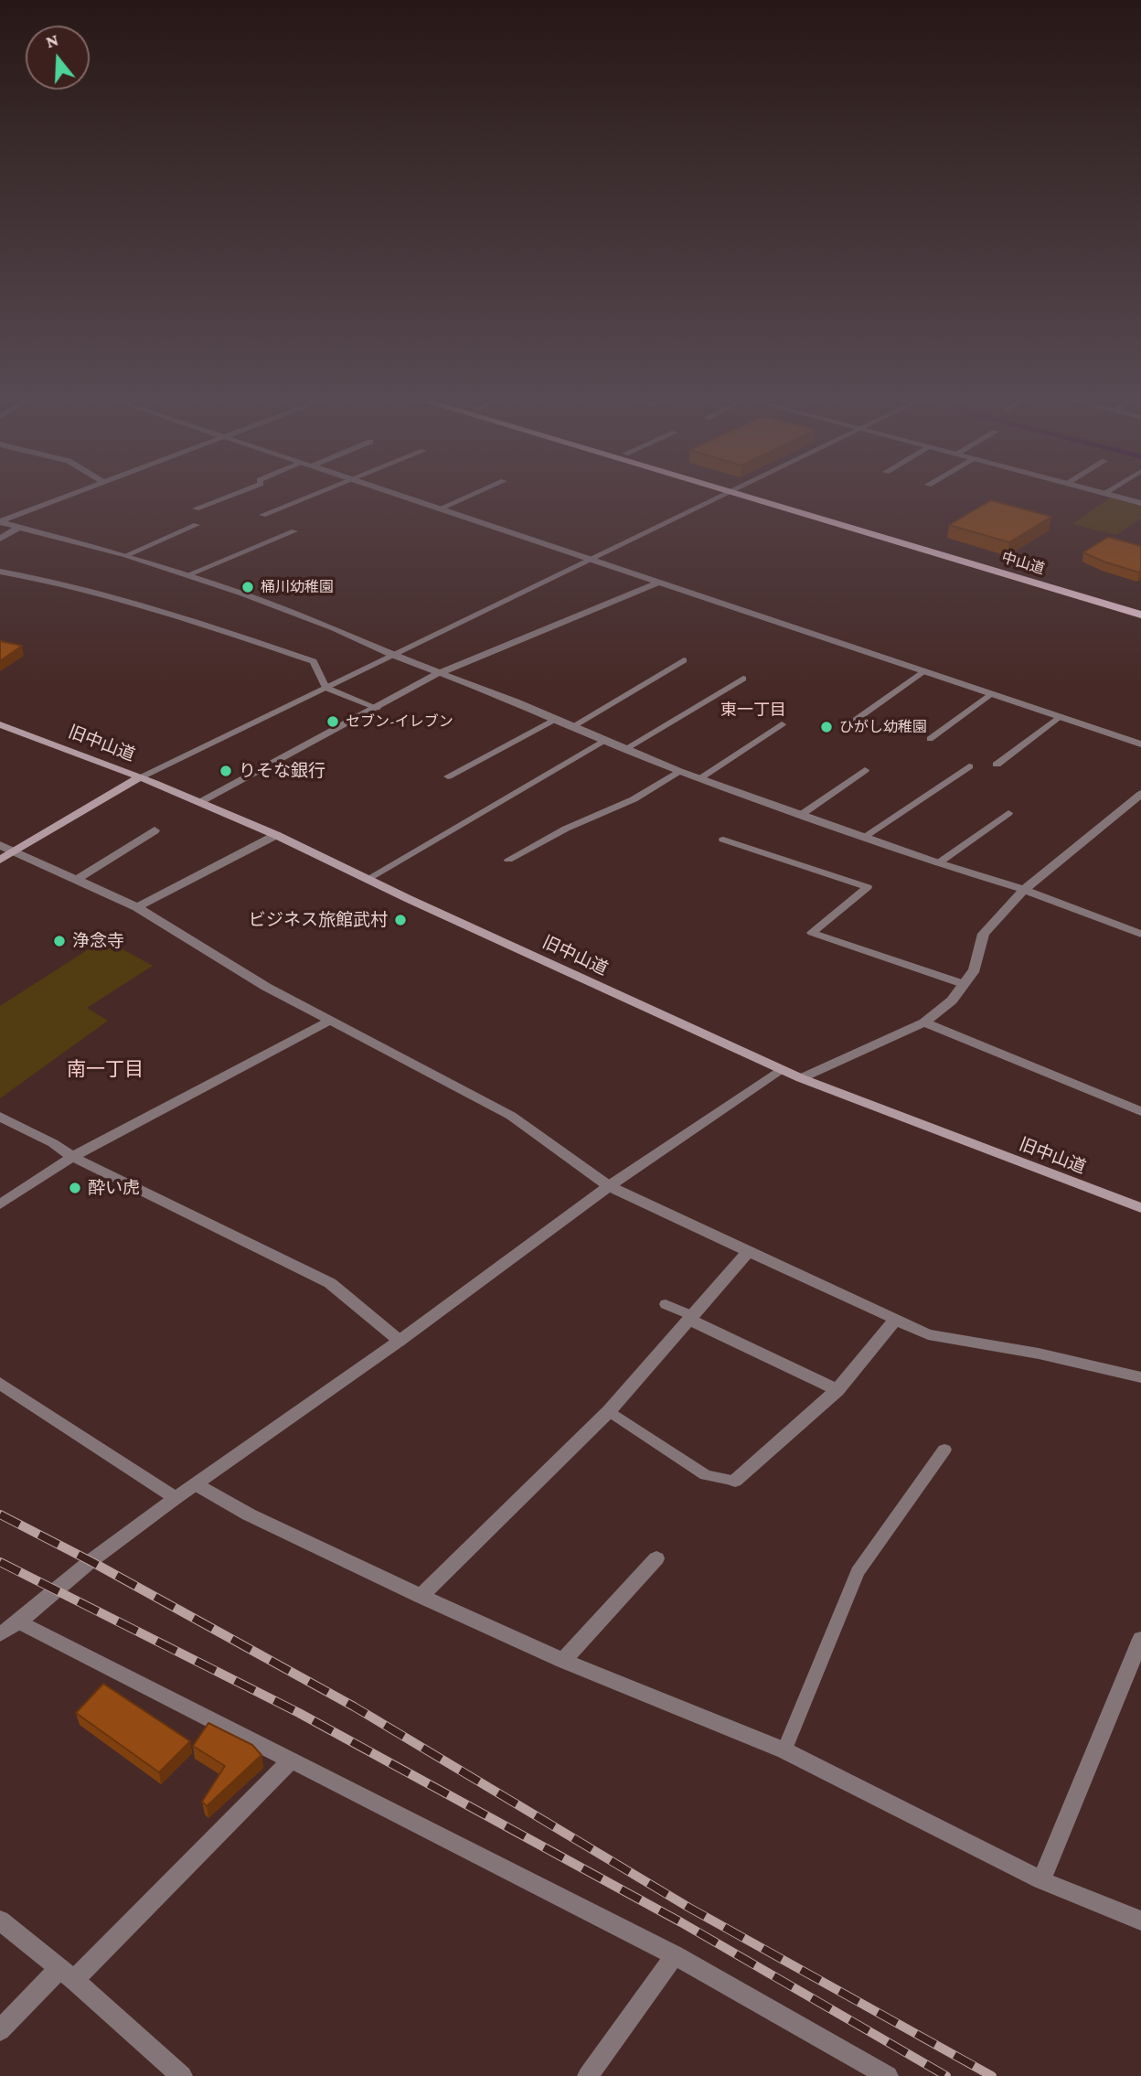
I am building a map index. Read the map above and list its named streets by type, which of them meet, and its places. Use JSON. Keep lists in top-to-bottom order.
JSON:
{
  "streets": {
    "highway": ["中山道"],
    "main road": ["旧中山道"]
  },
  "districts": ["東一丁目", "南一丁目"],
  "places": [
    "桶川幼稚園",
    "セブン-イレブン",
    "ひがし幼稚園",
    "りそな銀行",
    "ビジネス旅館武村",
    "浄念寺",
    "酔い虎"
  ],
  "north": "top"
}
